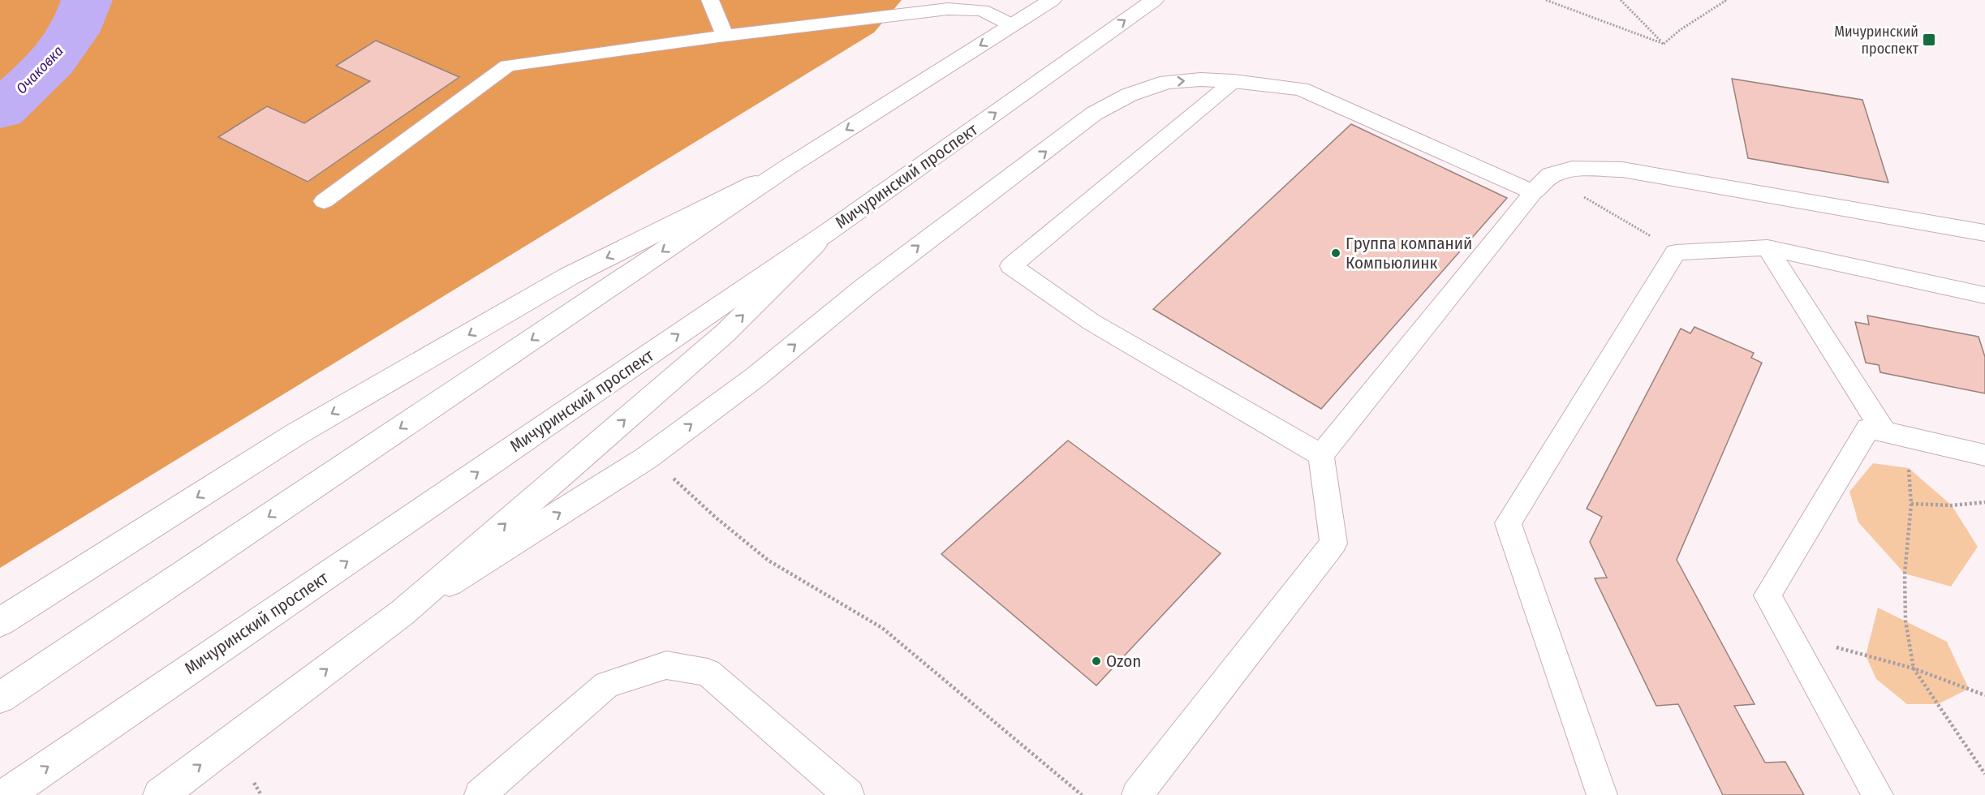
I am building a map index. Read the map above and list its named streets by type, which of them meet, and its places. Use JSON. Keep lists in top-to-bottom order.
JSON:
{
  "streets": {
    "main road": ["Мичуринский проспект"]
  },
  "water": ["Очаковка"],
  "places": {
    "transit": ["Мичуринский проспект"],
    "other": ["Группа компаний Компьюлинк", "Ozon"]
  }
}
